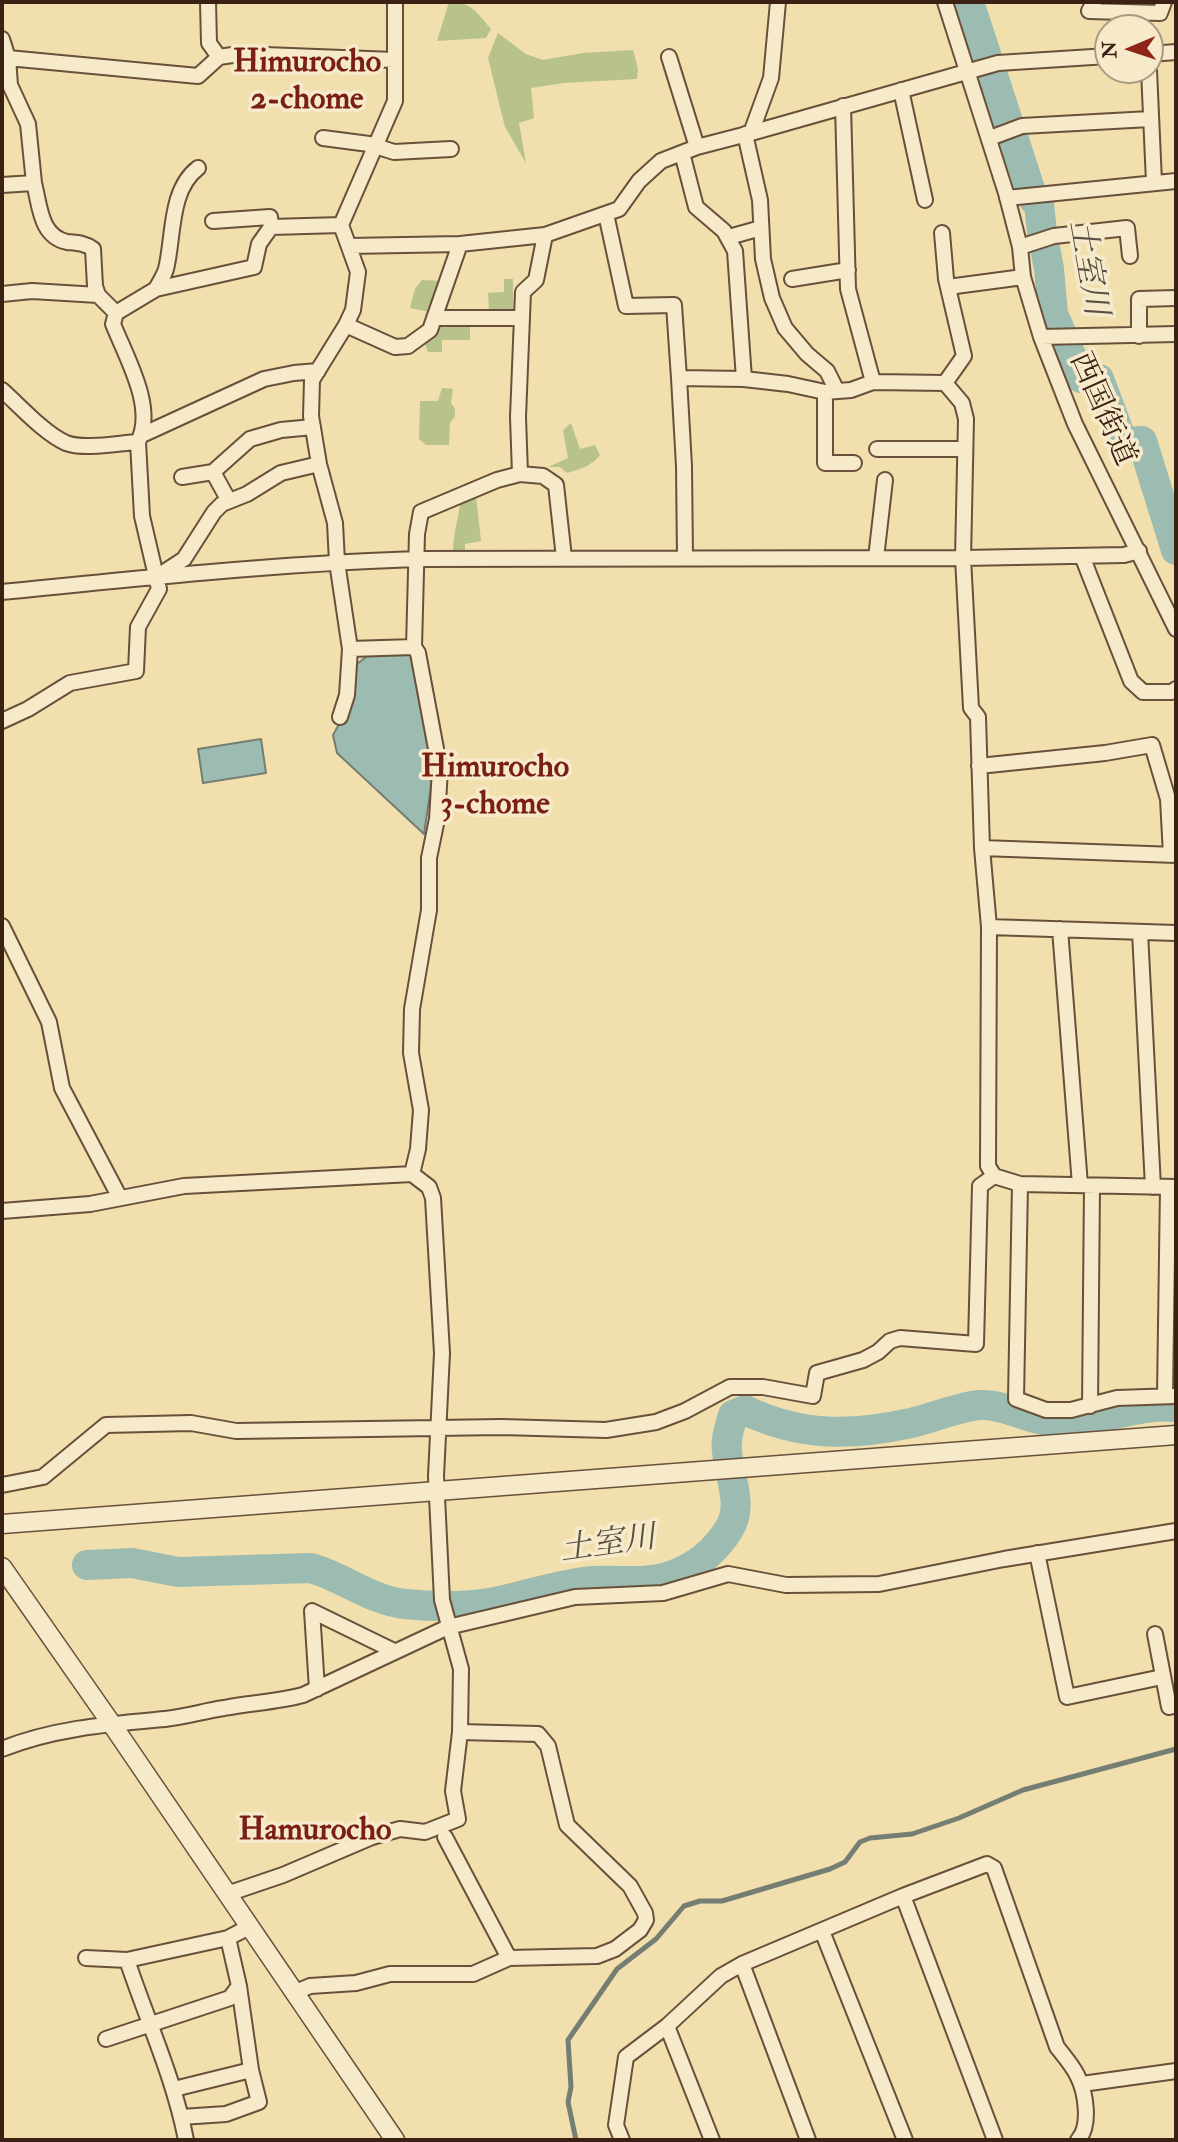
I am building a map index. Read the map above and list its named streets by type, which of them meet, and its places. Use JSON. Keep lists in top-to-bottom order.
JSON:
{
  "streets": {
    "street": ["西国街道"]
  },
  "districts": ["Himurocho 2-chome", "Himurocho 3-chome", "Hamurocho"],
  "water": ["土室川"],
  "north": "left"
}
